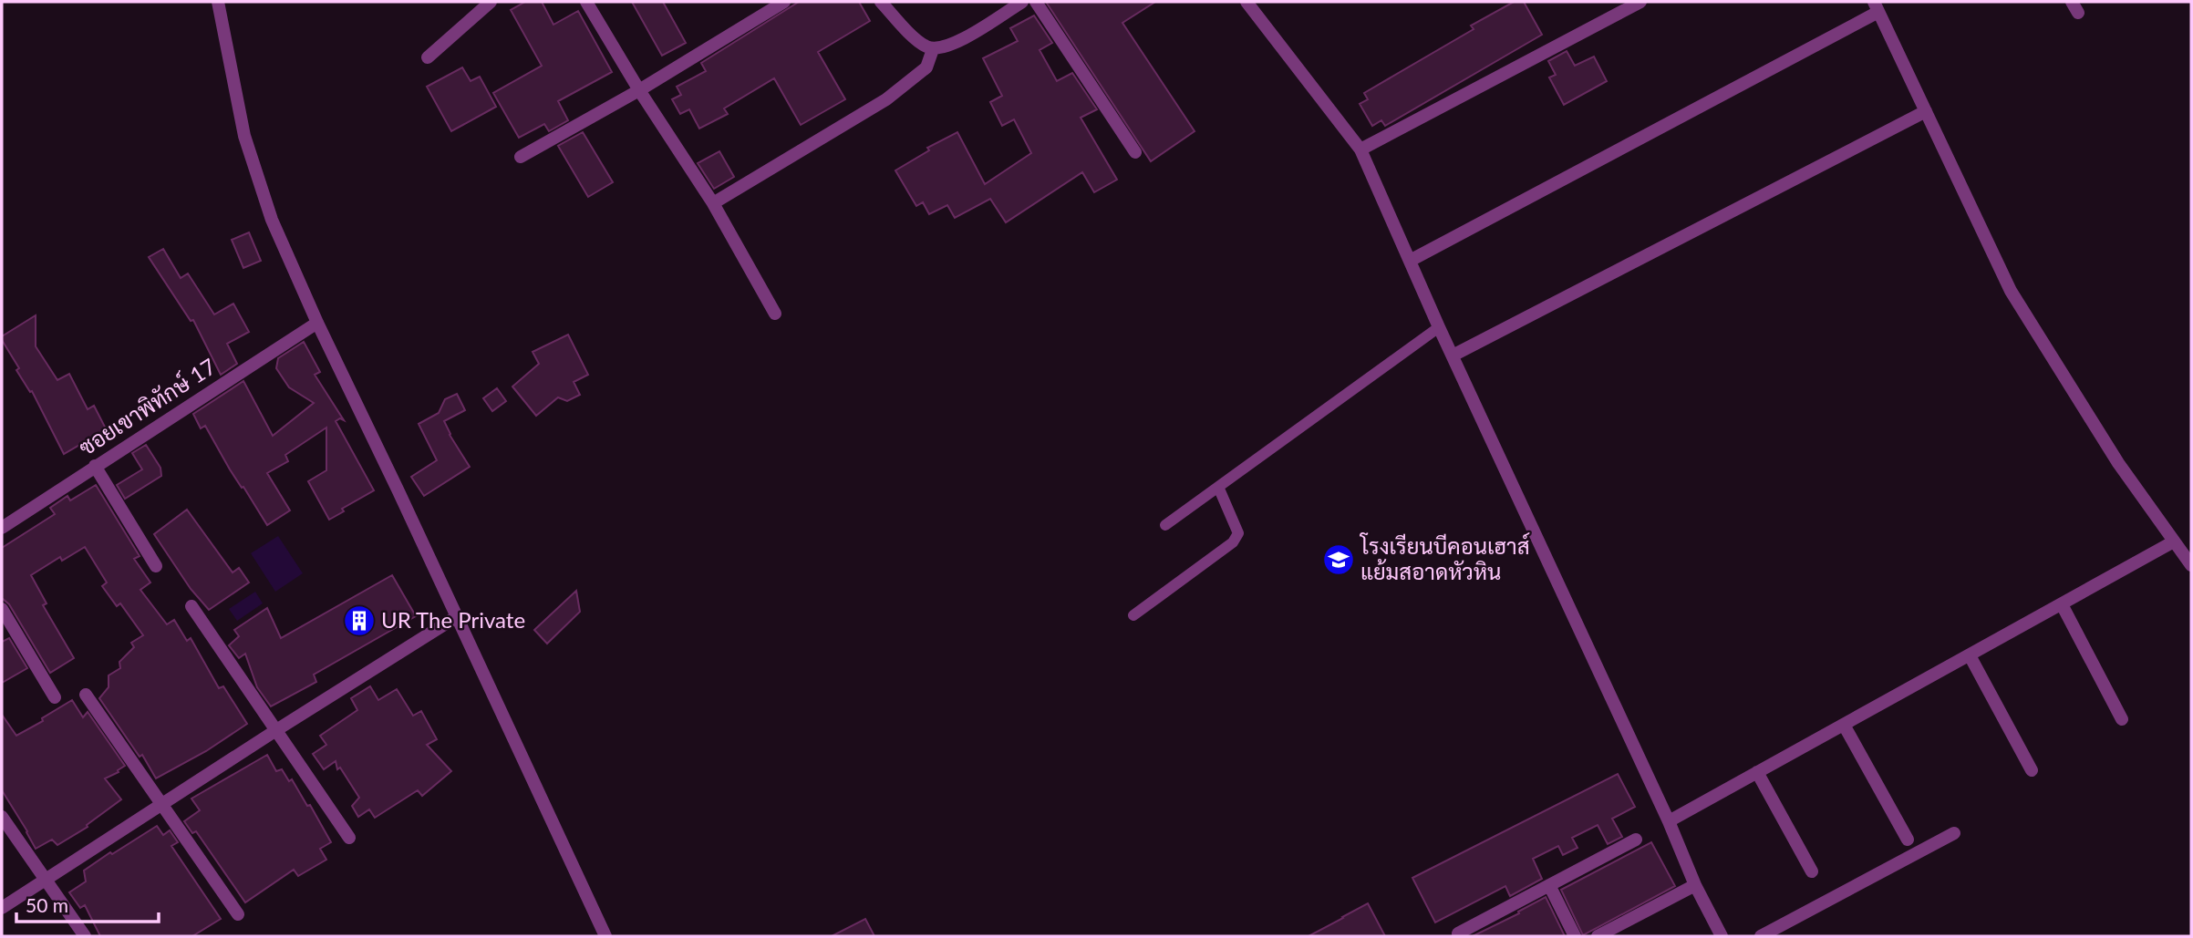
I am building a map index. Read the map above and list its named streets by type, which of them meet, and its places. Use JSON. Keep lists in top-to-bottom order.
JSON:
{
  "streets": {
    "street": ["ซอยเขาพิทักษ์ 17"]
  },
  "places": {
    "school or university": ["โรงเรียนบีคอนเฮาส์ แย้มสอาดหัวหิน"],
    "building": ["UR The Private"]
  },
  "scale_bar": "50 m"
}
